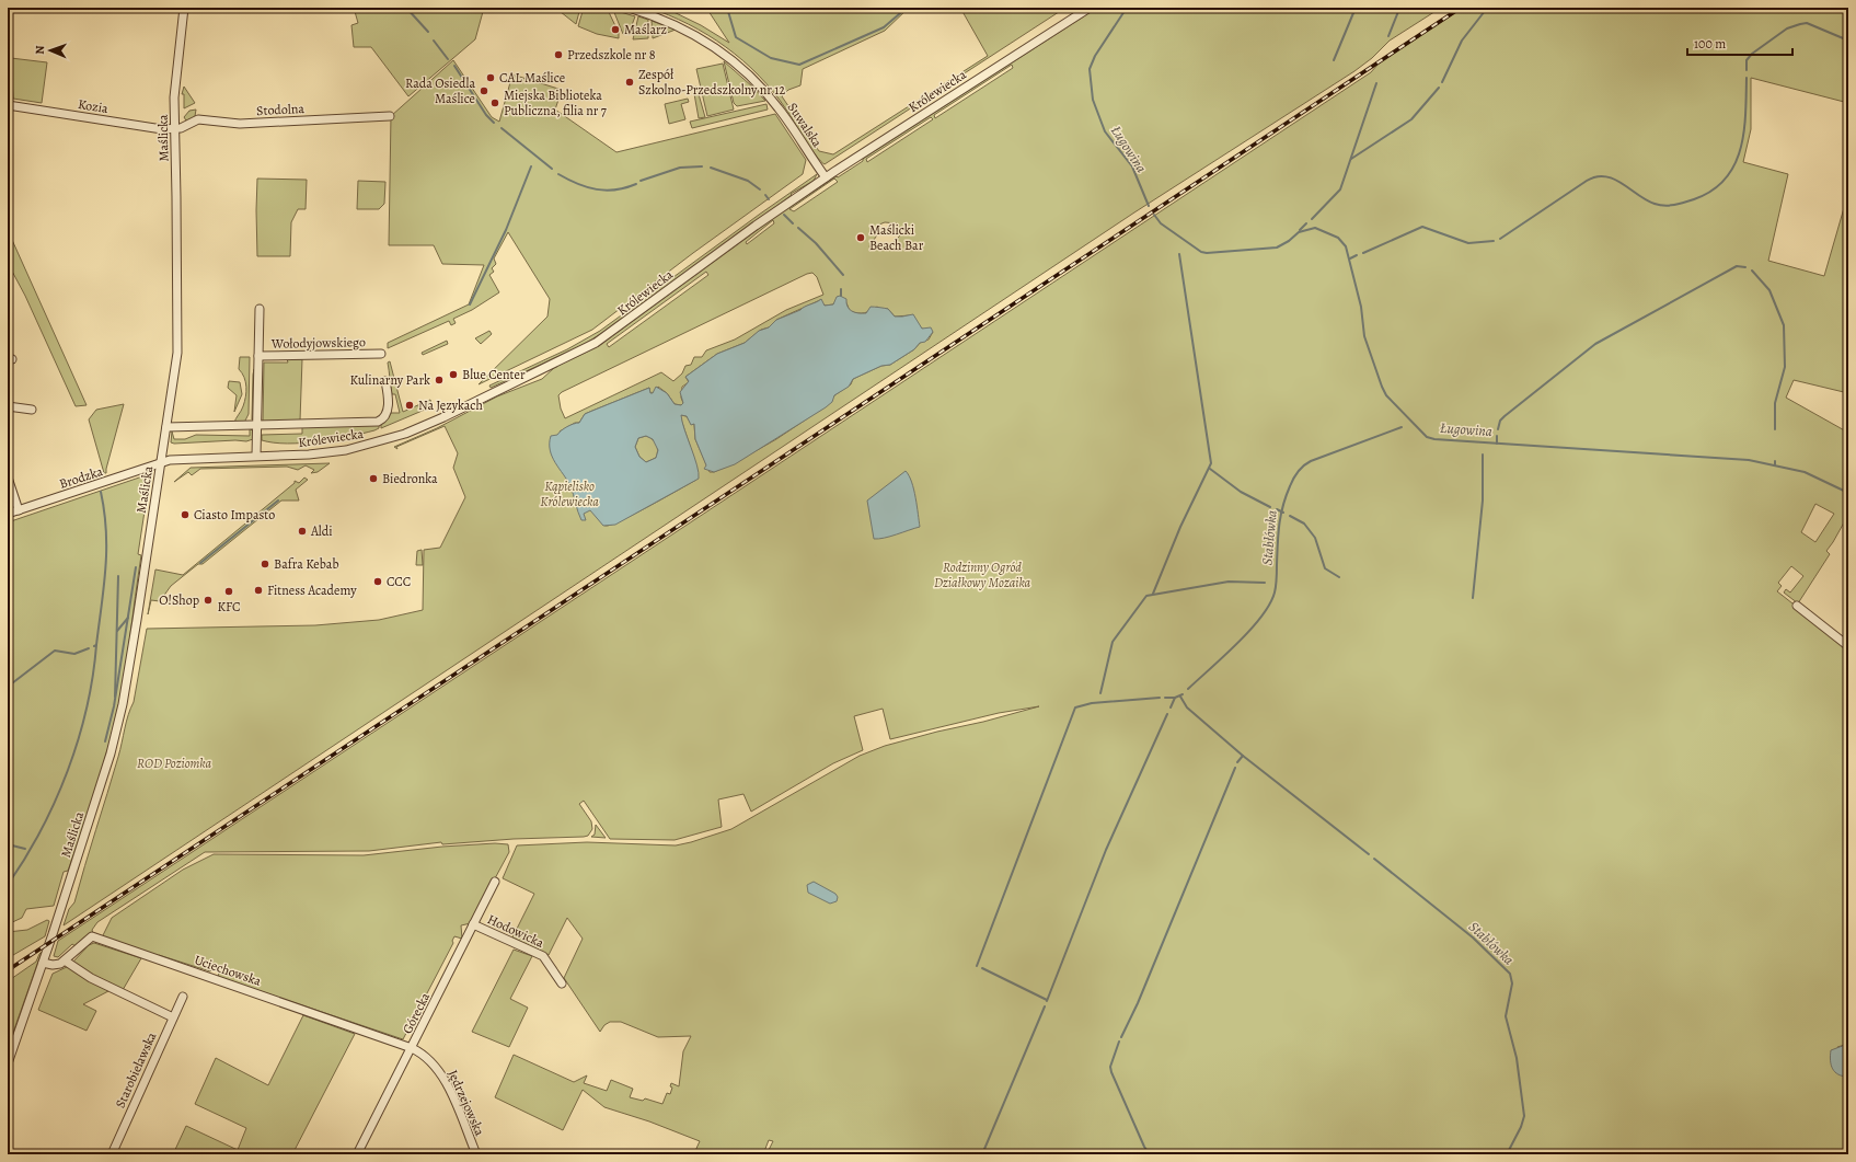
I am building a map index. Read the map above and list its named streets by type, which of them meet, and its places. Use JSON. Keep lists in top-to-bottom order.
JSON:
{
  "streets": {
    "street": [
      "Królewiecka",
      "Kozia",
      "Stodolna",
      "Suwalska",
      "Maślicka",
      "Wołodyjowskiego",
      "Brodzka",
      "Hodowicka",
      "Uciechowska",
      "Górecka",
      "Starobielawska",
      "Jędrzejowska"
    ]
  },
  "crossings": [
    ["Królewiecka", "Suwalska"],
    ["Królewiecka", "Maślicka"],
    ["Królewiecka", "Brodzka"],
    ["Kozia", "Stodolna"],
    ["Kozia", "Maślicka"],
    ["Stodolna", "Maślicka"],
    ["Maślicka", "Brodzka"],
    ["Hodowicka", "Górecka"],
    ["Uciechowska", "Górecka"],
    ["Uciechowska", "Jędrzejowska"],
    ["Górecka", "Jędrzejowska"]
  ],
  "water": ["Ługowina", "Stabłówka"],
  "parks": ["Kąpielisko Królewiecka", "Rodzinny Ogród Działkowy Mozaika", "ROD Poziomka"],
  "places": [
    "Maślarz",
    "Przedszkole nr 8",
    "CAL Maślice",
    "Zespół Szkolno-Przedszkolny nr 12",
    "Rada Osiedla Maślice",
    "Miejska Biblioteka Publiczna, filia nr 7",
    "Maślicki Beach Bar",
    "Blue Center",
    "Kulinarny Park",
    "Na Językach",
    "Biedronka",
    "Ciasto Impasto",
    "Aldi",
    "Bafra Kebab",
    "CCC",
    "Fitness Academy",
    "KFC",
    "O!Shop"
  ],
  "scale_bar": "100 m",
  "north": "left"
}
